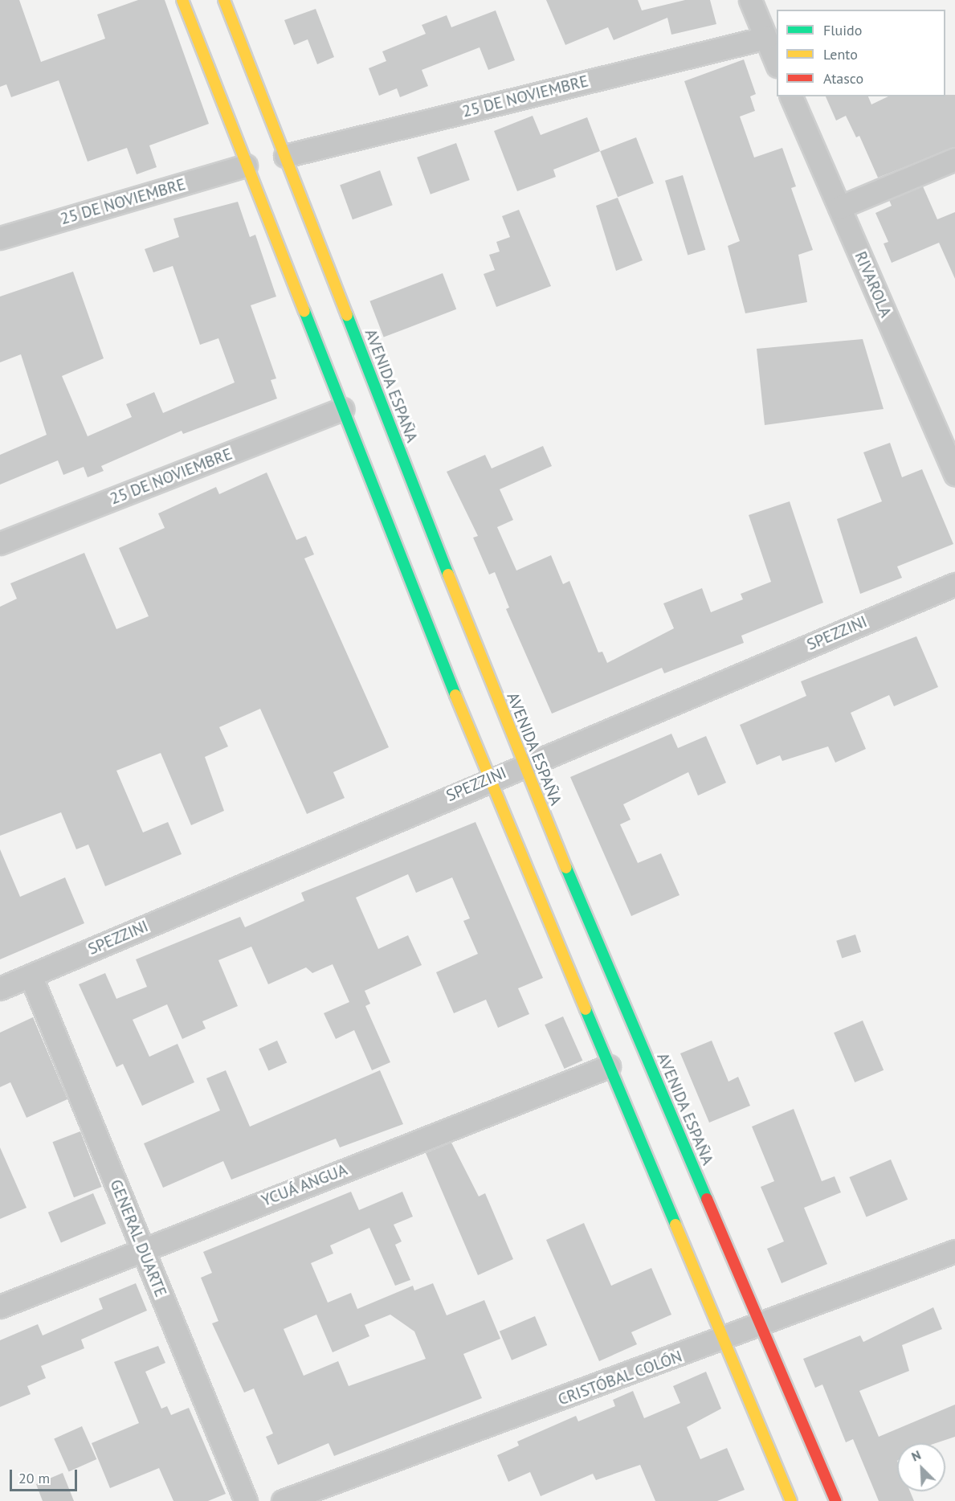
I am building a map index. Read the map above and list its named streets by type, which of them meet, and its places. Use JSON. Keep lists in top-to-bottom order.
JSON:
{
  "streets": {
    "street": [
      "25 DE NOVIEMBRE",
      "RIVAROLA",
      "AVENIDA ESPAÑA",
      "SPEZZINI",
      "YCUÁ ANGUA",
      "GENERAL DUARTE",
      "CRISTÓBAL COLÓN"
    ]
  },
  "crossings": [
    ["25 DE NOVIEMBRE", "AVENIDA ESPAÑA"],
    ["AVENIDA ESPAÑA", "SPEZZINI"],
    ["AVENIDA ESPAÑA", "CRISTÓBAL COLÓN"],
    ["SPEZZINI", "GENERAL DUARTE"],
    ["YCUÁ ANGUA", "GENERAL DUARTE"]
  ],
  "legend": ["Fluido", "Lento", "Atasco"],
  "scale_bar": "20 m",
  "north": "top left"
}
